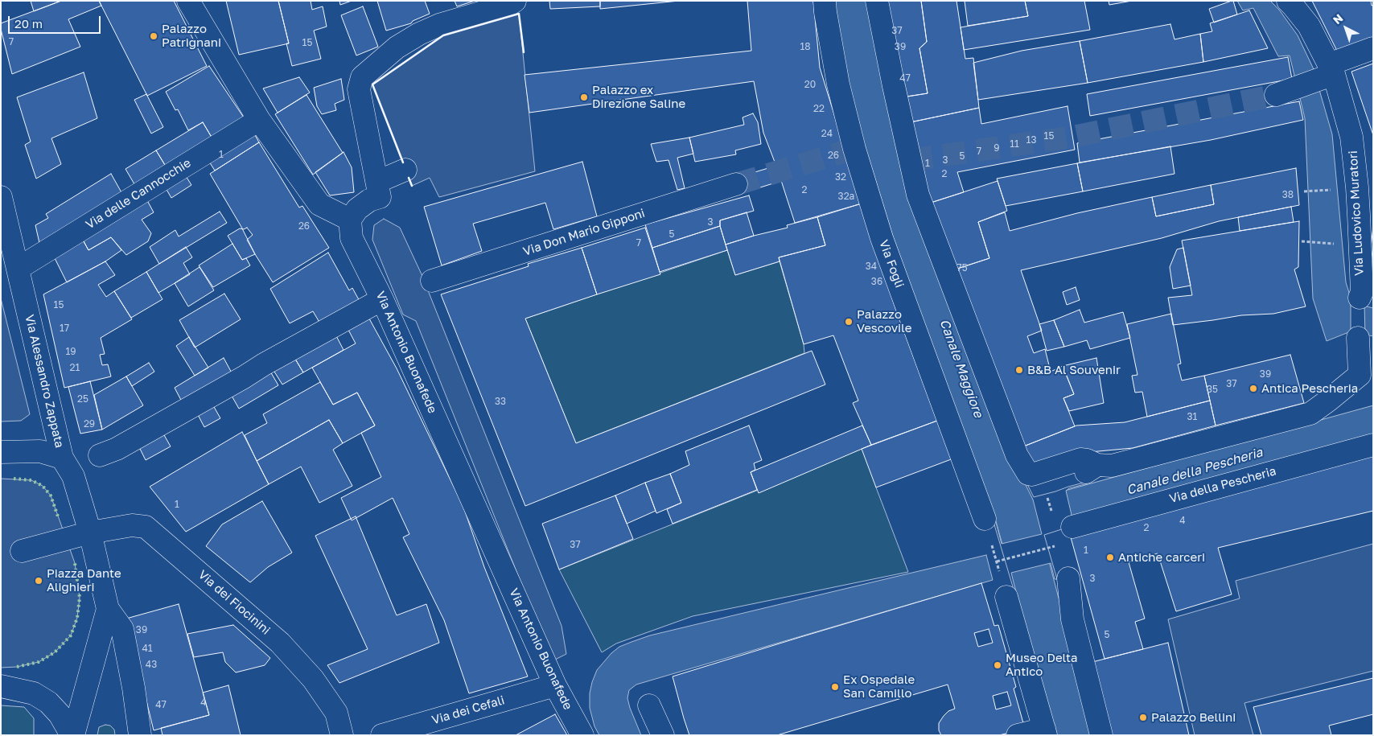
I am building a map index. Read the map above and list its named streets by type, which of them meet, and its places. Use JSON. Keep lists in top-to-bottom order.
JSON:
{
  "streets": {
    "street": [
      "Via delle Cannocchie",
      "Via Ludovico Muratori",
      "Via Don Mario Gipponi",
      "Via Fogli",
      "Via Antonio Buonafede",
      "Via Alessandro Zappata",
      "Via della Pescheria",
      "Via dei Fiocinini",
      "Via dei Cefali"
    ]
  },
  "crossings": [
    ["Via delle Cannocchie", "Via Alessandro Zappata"],
    ["Via Antonio Buonafede", "Via dei Cefali"],
    ["Via Alessandro Zappata", "Via dei Fiocinini"]
  ],
  "water": ["Canale Maggiore", "Canale della Pescheria"],
  "places": [
    "Palazzo Patrignani",
    "Palazzo ex Direzione Saline",
    "Palazzo Vescovile",
    "B&B Al Souvenir",
    "Antica Pescheria",
    "Antiche carceri",
    "Piazza Dante Alighieri",
    "Museo Delta Antico",
    "Ex Ospedale San Camillo",
    "Palazzo Bellini"
  ],
  "house_numbers": [
    "37",
    "7",
    "15",
    "18",
    "39",
    "47",
    "20",
    "22",
    "24",
    "15",
    "13",
    "11",
    "9",
    "7",
    "1",
    "26",
    "5",
    "3",
    "1",
    "2",
    "32",
    "2",
    "38",
    "32a",
    "3",
    "26",
    "5",
    "7",
    "34",
    "75",
    "36",
    "15",
    "17",
    "19",
    "21",
    "39",
    "37",
    "35",
    "25",
    "33",
    "31",
    "29",
    "1",
    "4",
    "2",
    "37",
    "1",
    "3",
    "39",
    "5",
    "41",
    "43",
    "4",
    "47"
  ],
  "scale_bar": "20 m",
  "north": "top left"
}
